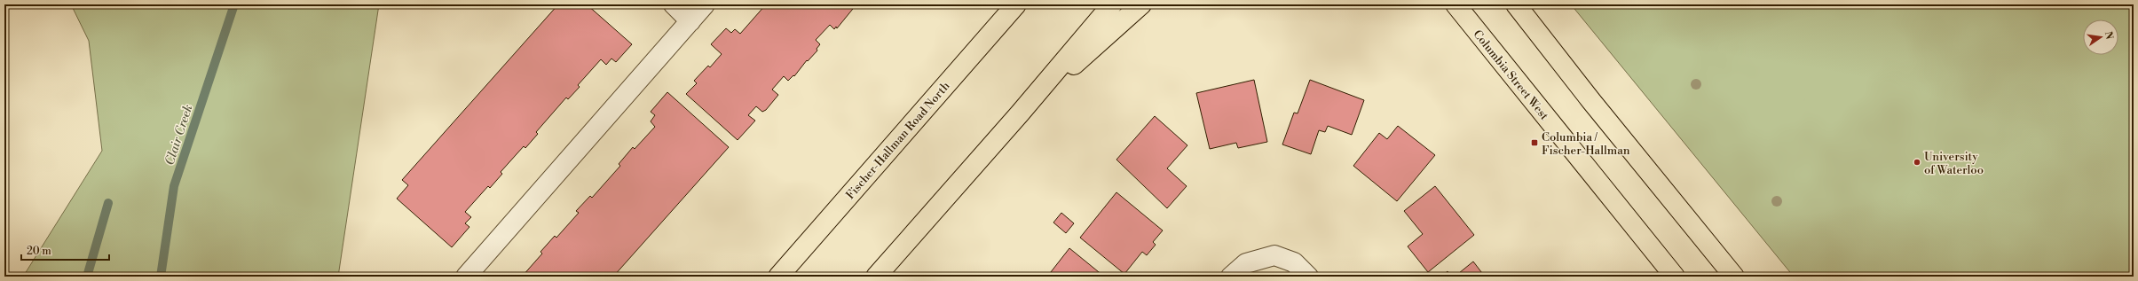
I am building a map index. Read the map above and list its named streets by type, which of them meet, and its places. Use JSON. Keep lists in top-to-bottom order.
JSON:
{
  "streets": {
    "main road": ["Columbia Street West", "Fischer-Hallman Road North"]
  },
  "water": ["Clair Creek"],
  "places": {
    "transit": ["Columbia / Fischer-Hallman"],
    "other": ["University of Waterloo"]
  },
  "scale_bar": "20 m",
  "north": "right"
}
